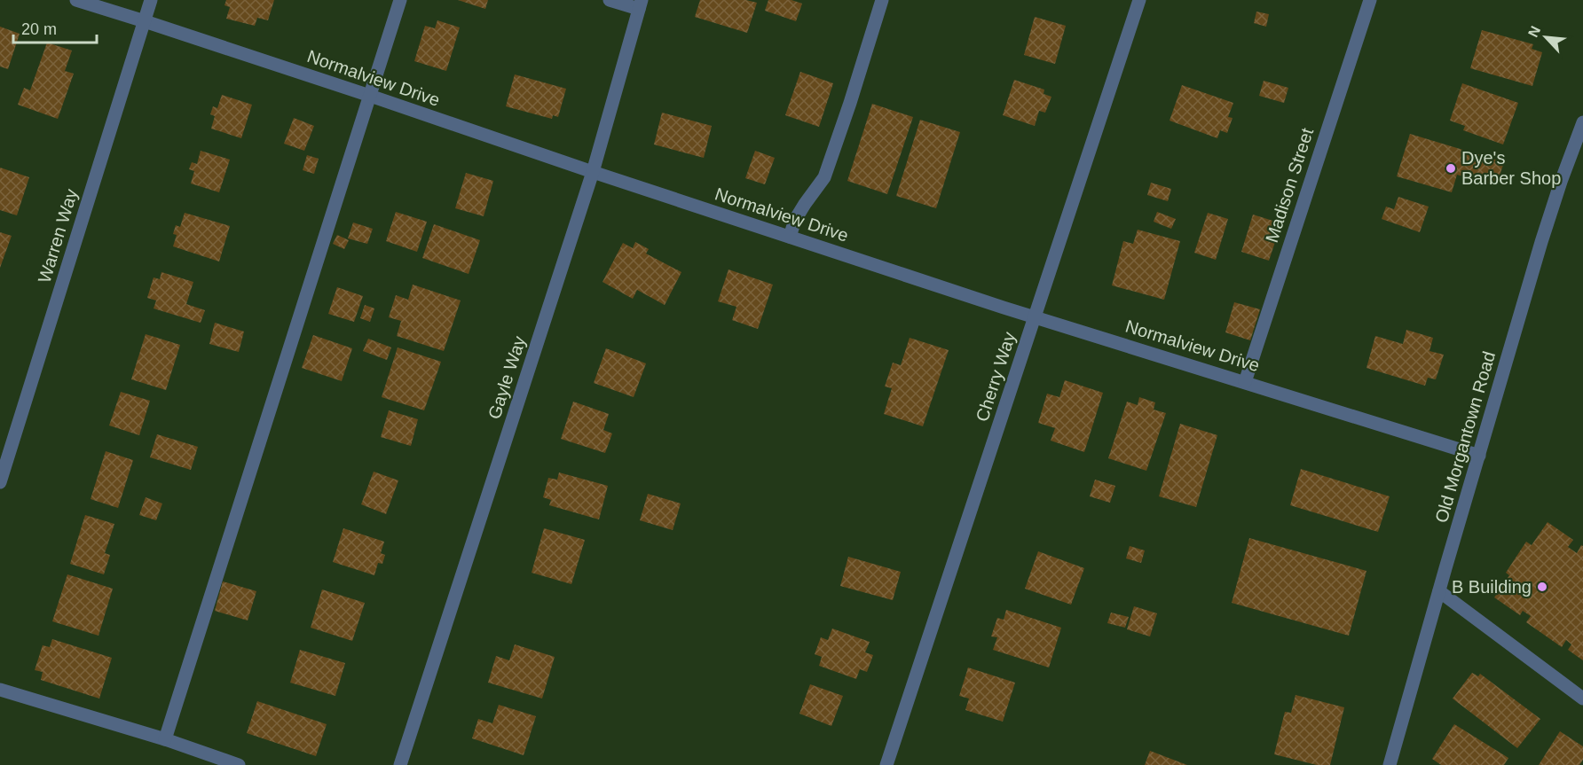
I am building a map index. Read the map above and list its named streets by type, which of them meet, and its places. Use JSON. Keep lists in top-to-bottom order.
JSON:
{
  "streets": {
    "street": [
      "Normalview Drive",
      "Madison Street",
      "Warren Way",
      "Cherry Way",
      "Gayle Way",
      "Old Morgantown Road"
    ]
  },
  "crossings": [
    ["Normalview Drive", "Madison Street"],
    ["Normalview Drive", "Warren Way"],
    ["Normalview Drive", "Cherry Way"],
    ["Normalview Drive", "Gayle Way"],
    ["Normalview Drive", "Old Morgantown Road"]
  ],
  "places": ["Dye's Barber Shop", "B Building"],
  "scale_bar": "20 m",
  "north": "top left"
}
